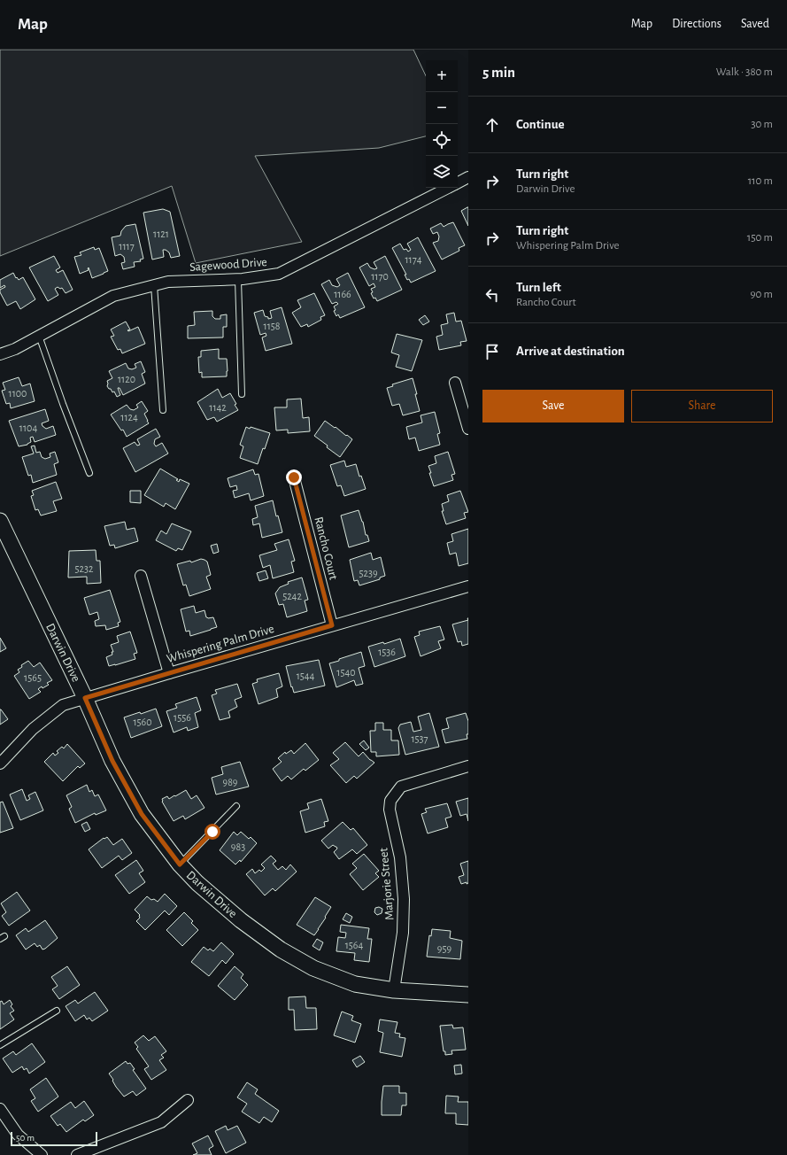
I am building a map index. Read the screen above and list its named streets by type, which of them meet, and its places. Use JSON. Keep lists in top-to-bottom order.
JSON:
{
  "streets": {
    "street": [
      "Sagewood Drive",
      "Rancho Court",
      "Whispering Palm Drive",
      "Darwin Drive",
      "Marjorie Street"
    ]
  },
  "crossings": [
    ["Rancho Court", "Whispering Palm Drive"],
    ["Whispering Palm Drive", "Darwin Drive"],
    ["Darwin Drive", "Marjorie Street"]
  ],
  "house_numbers": [
    "1121",
    "1117",
    "1174",
    "1170",
    "1166",
    "1158",
    "1120",
    "1100",
    "1142",
    "1124",
    "1104",
    "5232",
    "5239",
    "5242",
    "1536",
    "1540",
    "1544",
    "1565",
    "1556",
    "1560",
    "1537",
    "989",
    "983",
    "1564",
    "959"
  ],
  "scale_bar": "50 m",
  "page": {
    "header": "Map",
    "nav": ["Map", "Directions", "Saved"],
    "heading": ["5 min", "Walk · 380 m"],
    "map_buttons": ["+", "−"],
    "list": [
      ["Continue", "30 m"],
      ["Turn right", "Darwin Drive", "110 m"],
      ["Turn right", "Whispering Palm Drive", "150 m"],
      ["Turn left", "Rancho Court", "90 m"],
      "Arrive at destination"
    ],
    "buttons": ["Save", "Share"],
    "scale": "50 m"
  }
}
